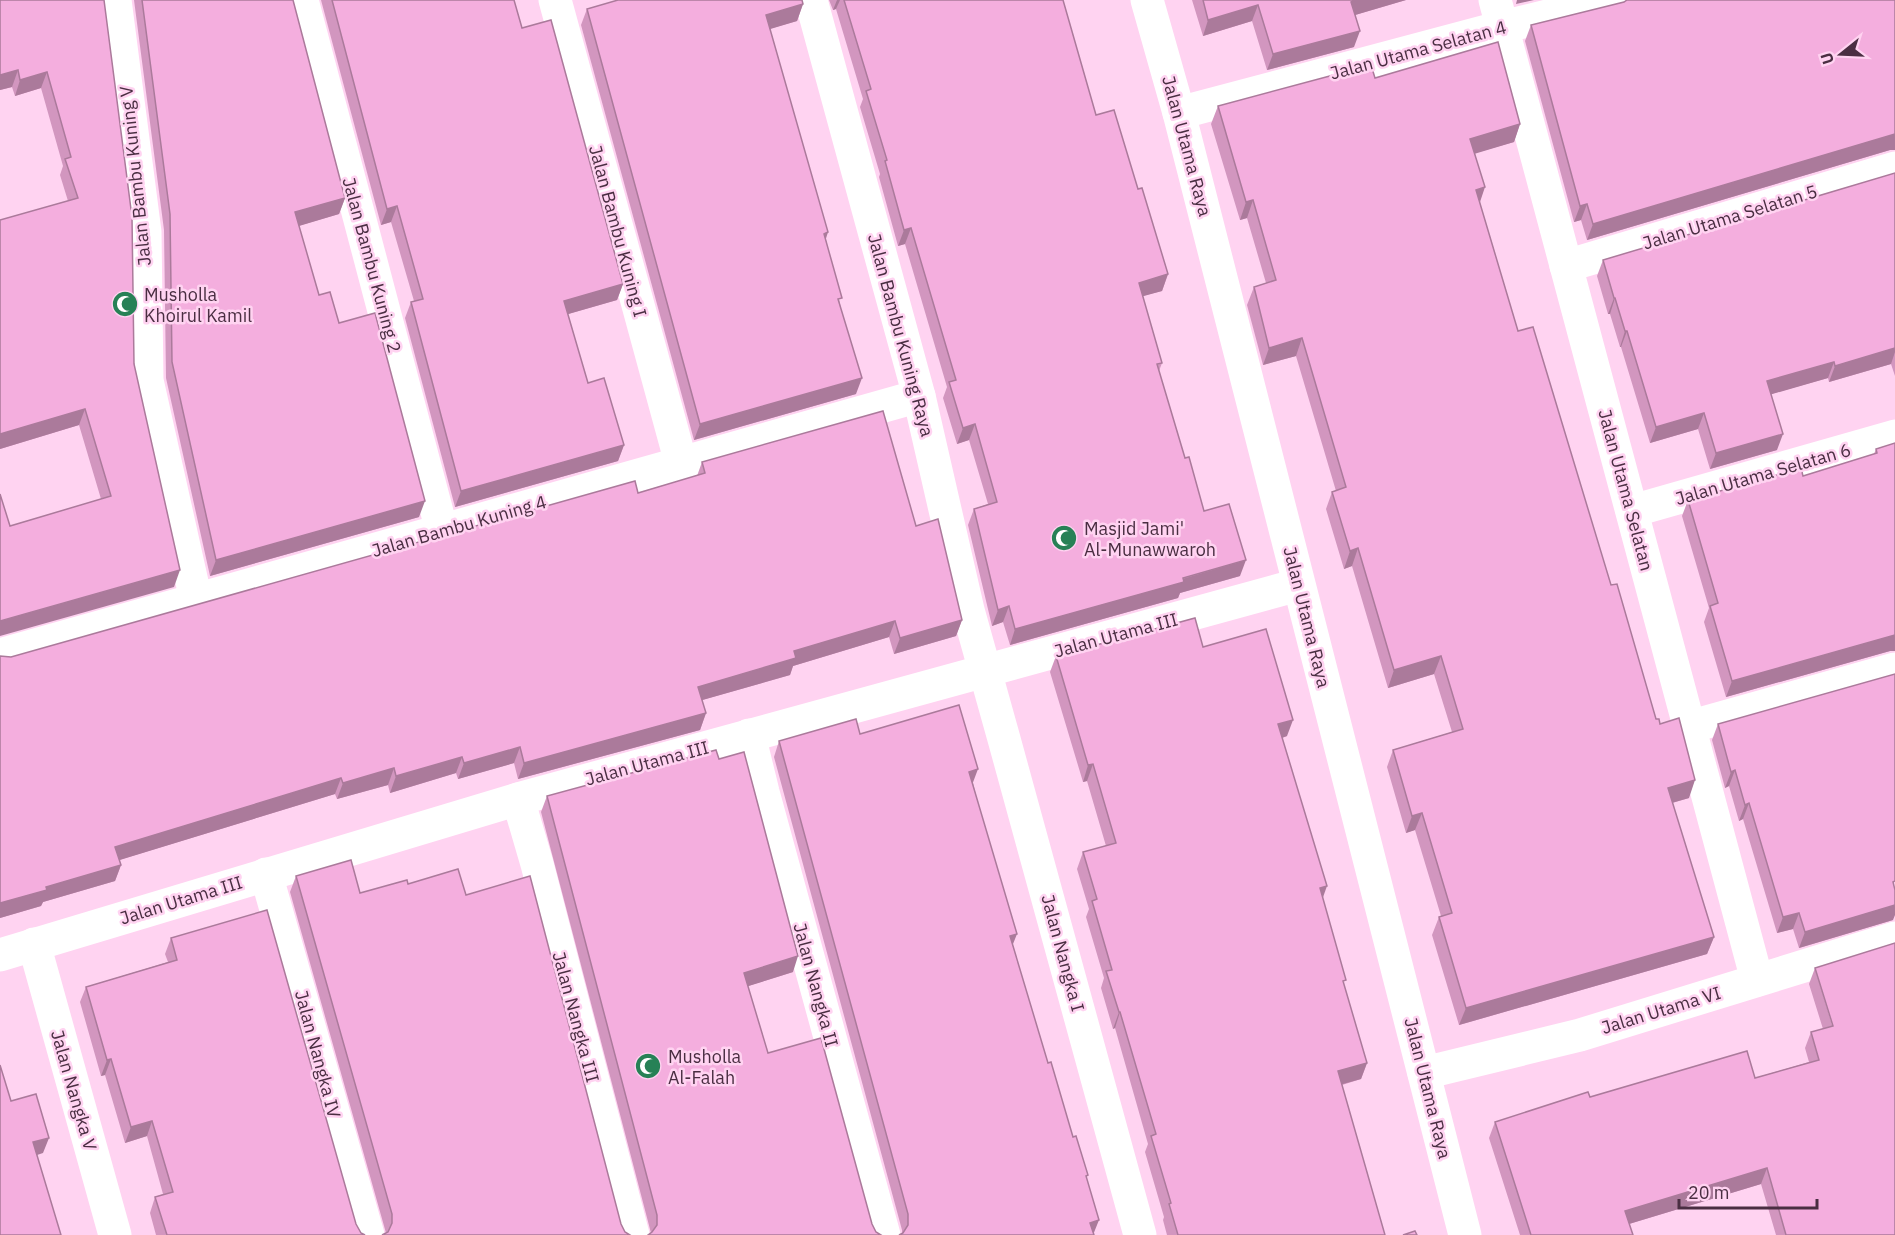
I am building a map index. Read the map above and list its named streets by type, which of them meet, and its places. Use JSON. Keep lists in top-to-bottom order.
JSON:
{
  "streets": {
    "street": [
      "Jalan Utama Selatan 4",
      "Jalan Utama Raya",
      "Jalan Bambu Kuning V",
      "Jalan Utama Selatan 5",
      "Jalan Bambu Kuning I",
      "Jalan Bambu Kuning 2",
      "Jalan Bambu Kuning Raya",
      "Jalan Utama Selatan 6",
      "Jalan Utama Selatan",
      "Jalan Bambu Kuning 4",
      "Jalan Utama III",
      "Jalan Nangka I",
      "Jalan Nangka II",
      "Jalan Utama VI",
      "Jalan Nangka III",
      "Jalan Nangka IV",
      "Jalan Nangka V"
    ]
  },
  "crossings": [
    ["Jalan Utama Selatan 4", "Jalan Utama Raya"],
    ["Jalan Utama Selatan 4", "Jalan Utama Selatan"],
    ["Jalan Utama Raya", "Jalan Utama III"],
    ["Jalan Utama Raya", "Jalan Utama VI"],
    ["Jalan Bambu Kuning V", "Jalan Bambu Kuning 4"],
    ["Jalan Utama Selatan 5", "Jalan Utama Selatan"],
    ["Jalan Bambu Kuning I", "Jalan Bambu Kuning 4"],
    ["Jalan Bambu Kuning 2", "Jalan Bambu Kuning 4"],
    ["Jalan Bambu Kuning Raya", "Jalan Bambu Kuning 4"],
    ["Jalan Bambu Kuning Raya", "Jalan Utama III"],
    ["Jalan Bambu Kuning Raya", "Jalan Nangka I"],
    ["Jalan Utama Selatan 6", "Jalan Utama Selatan"],
    ["Jalan Utama Selatan", "Jalan Utama VI"],
    ["Jalan Utama III", "Jalan Nangka I"],
    ["Jalan Utama III", "Jalan Nangka II"],
    ["Jalan Utama III", "Jalan Nangka III"],
    ["Jalan Utama III", "Jalan Nangka IV"],
    ["Jalan Utama III", "Jalan Nangka V"]
  ],
  "places": {
    "mosque": ["Musholla Khoirul Kamil", "Masjid Jami' Al-Munawwaroh", "Musholla Al-Falah"]
  },
  "scale_bar": "20 m",
  "north": "left"
}
